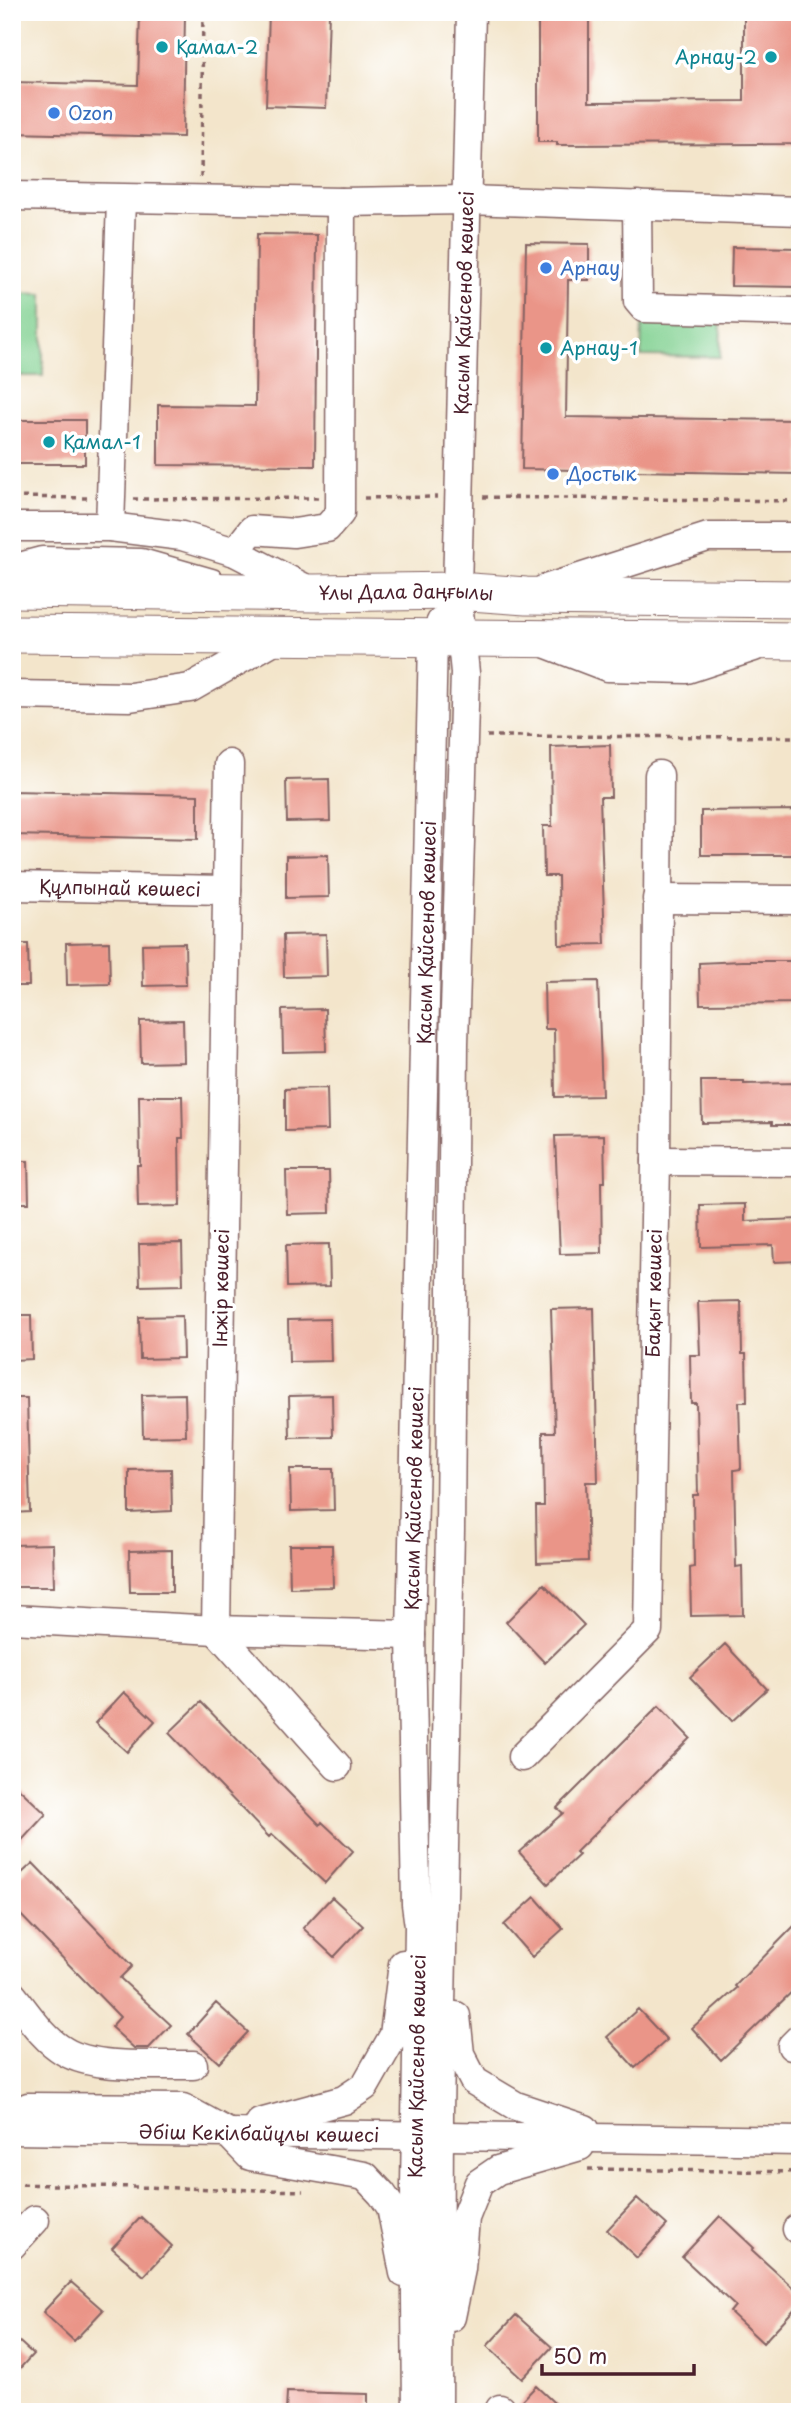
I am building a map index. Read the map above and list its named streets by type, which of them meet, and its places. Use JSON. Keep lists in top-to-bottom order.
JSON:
{
  "streets": {
    "main road": ["Ұлы Дала даңғылы"],
    "street": [
      "Қасым Қайсенов көшесі",
      "Құлпынай көшесі",
      "Інжір көшесі",
      "Бақыт көшесі",
      "Әбіш Кекілбайұлы көшесі"
    ]
  },
  "crossings": [
    ["Қасым Қайсенов көшесі", "Ұлы Дала даңғылы"],
    ["Қасым Қайсенов көшесі", "Әбіш Кекілбайұлы көшесі"],
    ["Құлпынай көшесі", "Інжір көшесі"]
  ],
  "places": [
    "Қамал-2",
    "Арнау-2",
    "Ozon",
    "Арнау",
    "Арнау-1",
    "Қамал-1",
    "Достык"
  ],
  "scale_bar": "50 m"
}
